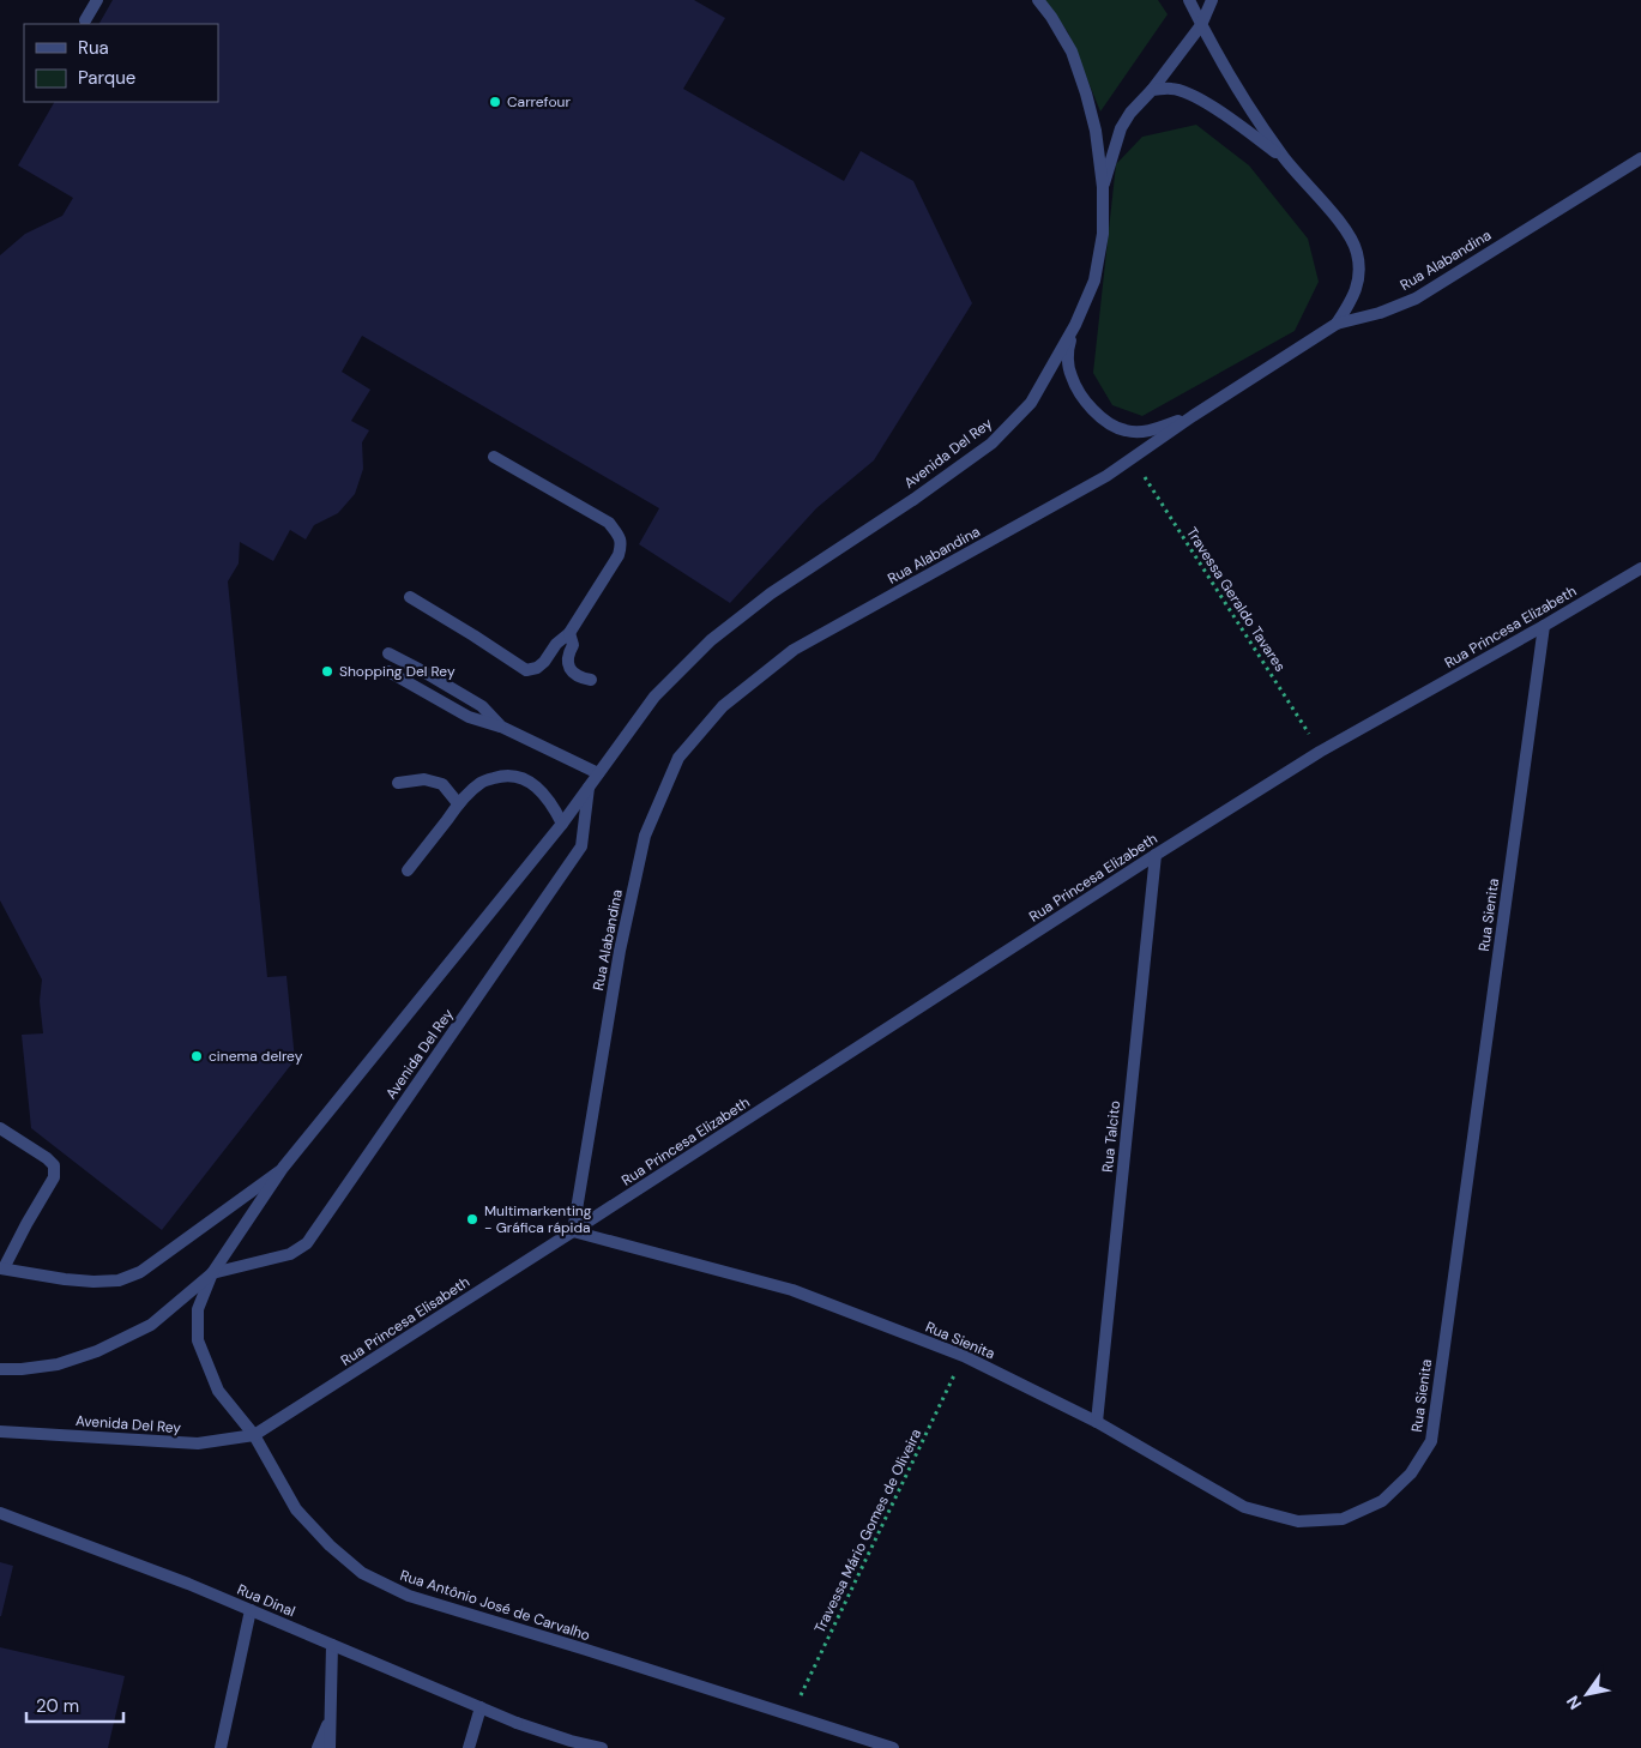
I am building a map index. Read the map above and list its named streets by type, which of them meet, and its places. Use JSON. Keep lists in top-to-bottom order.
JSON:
{
  "streets": {
    "street": [
      "Rua Alabandina",
      "Avenida Del Rey",
      "Rua Princesa Elizabeth",
      "Rua Sienita",
      "Rua Talcito",
      "Rua Princesa Elisabeth",
      "Rua Dinal",
      "Rua Antônio José de Carvalho"
    ],
    "path": ["Travessa Geraldo Tavares", "Travessa Mário Gomes de Oliveira"]
  },
  "crossings": [
    ["Rua Alabandina", "Travessa Geraldo Tavares"],
    ["Rua Alabandina", "Rua Princesa Elizabeth"],
    ["Rua Alabandina", "Rua Sienita"],
    ["Rua Alabandina", "Rua Princesa Elisabeth"],
    ["Avenida Del Rey", "Rua Princesa Elisabeth"],
    ["Avenida Del Rey", "Rua Antônio José de Carvalho"],
    ["Travessa Geraldo Tavares", "Rua Princesa Elizabeth"],
    ["Rua Princesa Elizabeth", "Rua Sienita"],
    ["Rua Princesa Elizabeth", "Rua Talcito"],
    ["Rua Princesa Elizabeth", "Rua Princesa Elisabeth"],
    ["Rua Sienita", "Rua Talcito"],
    ["Rua Sienita", "Rua Princesa Elisabeth"],
    ["Rua Sienita", "Travessa Mário Gomes de Oliveira"],
    ["Rua Princesa Elisabeth", "Rua Antônio José de Carvalho"],
    ["Travessa Mário Gomes de Oliveira", "Rua Antônio José de Carvalho"]
  ],
  "places": [
    "Carrefour",
    "Shopping Del Rey",
    "cinema delrey",
    "Multimarkenting - Gráfica rápida"
  ],
  "legend": ["Rua", "Parque"],
  "scale_bar": "20 m",
  "north": "bottom left"
}
